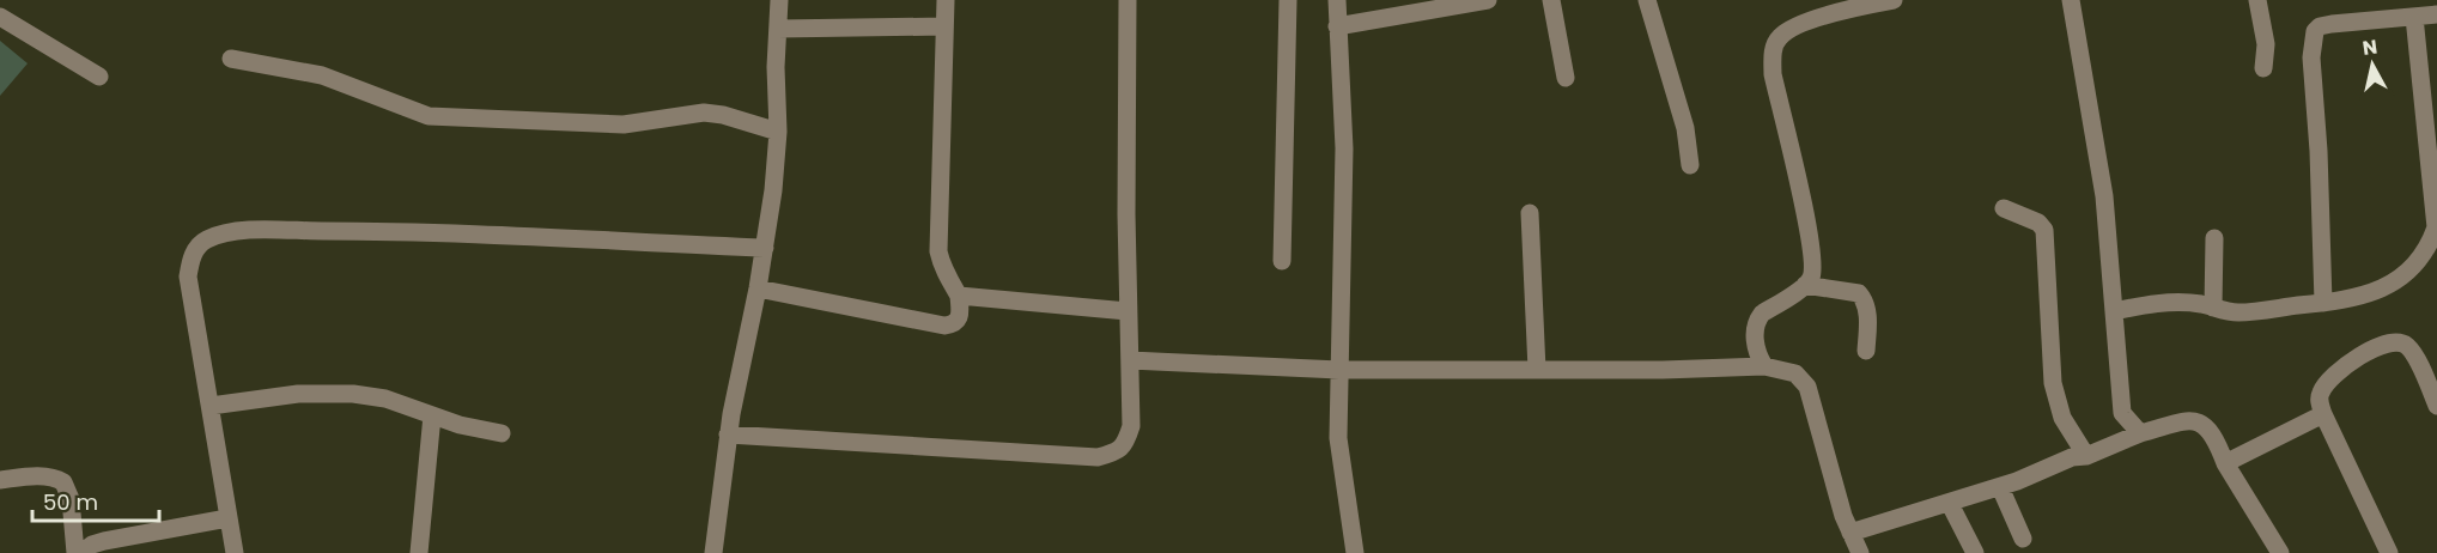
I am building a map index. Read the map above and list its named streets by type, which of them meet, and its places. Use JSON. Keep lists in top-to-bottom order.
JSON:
{
  "scale_bar": "50 m",
  "north": "top"
}
